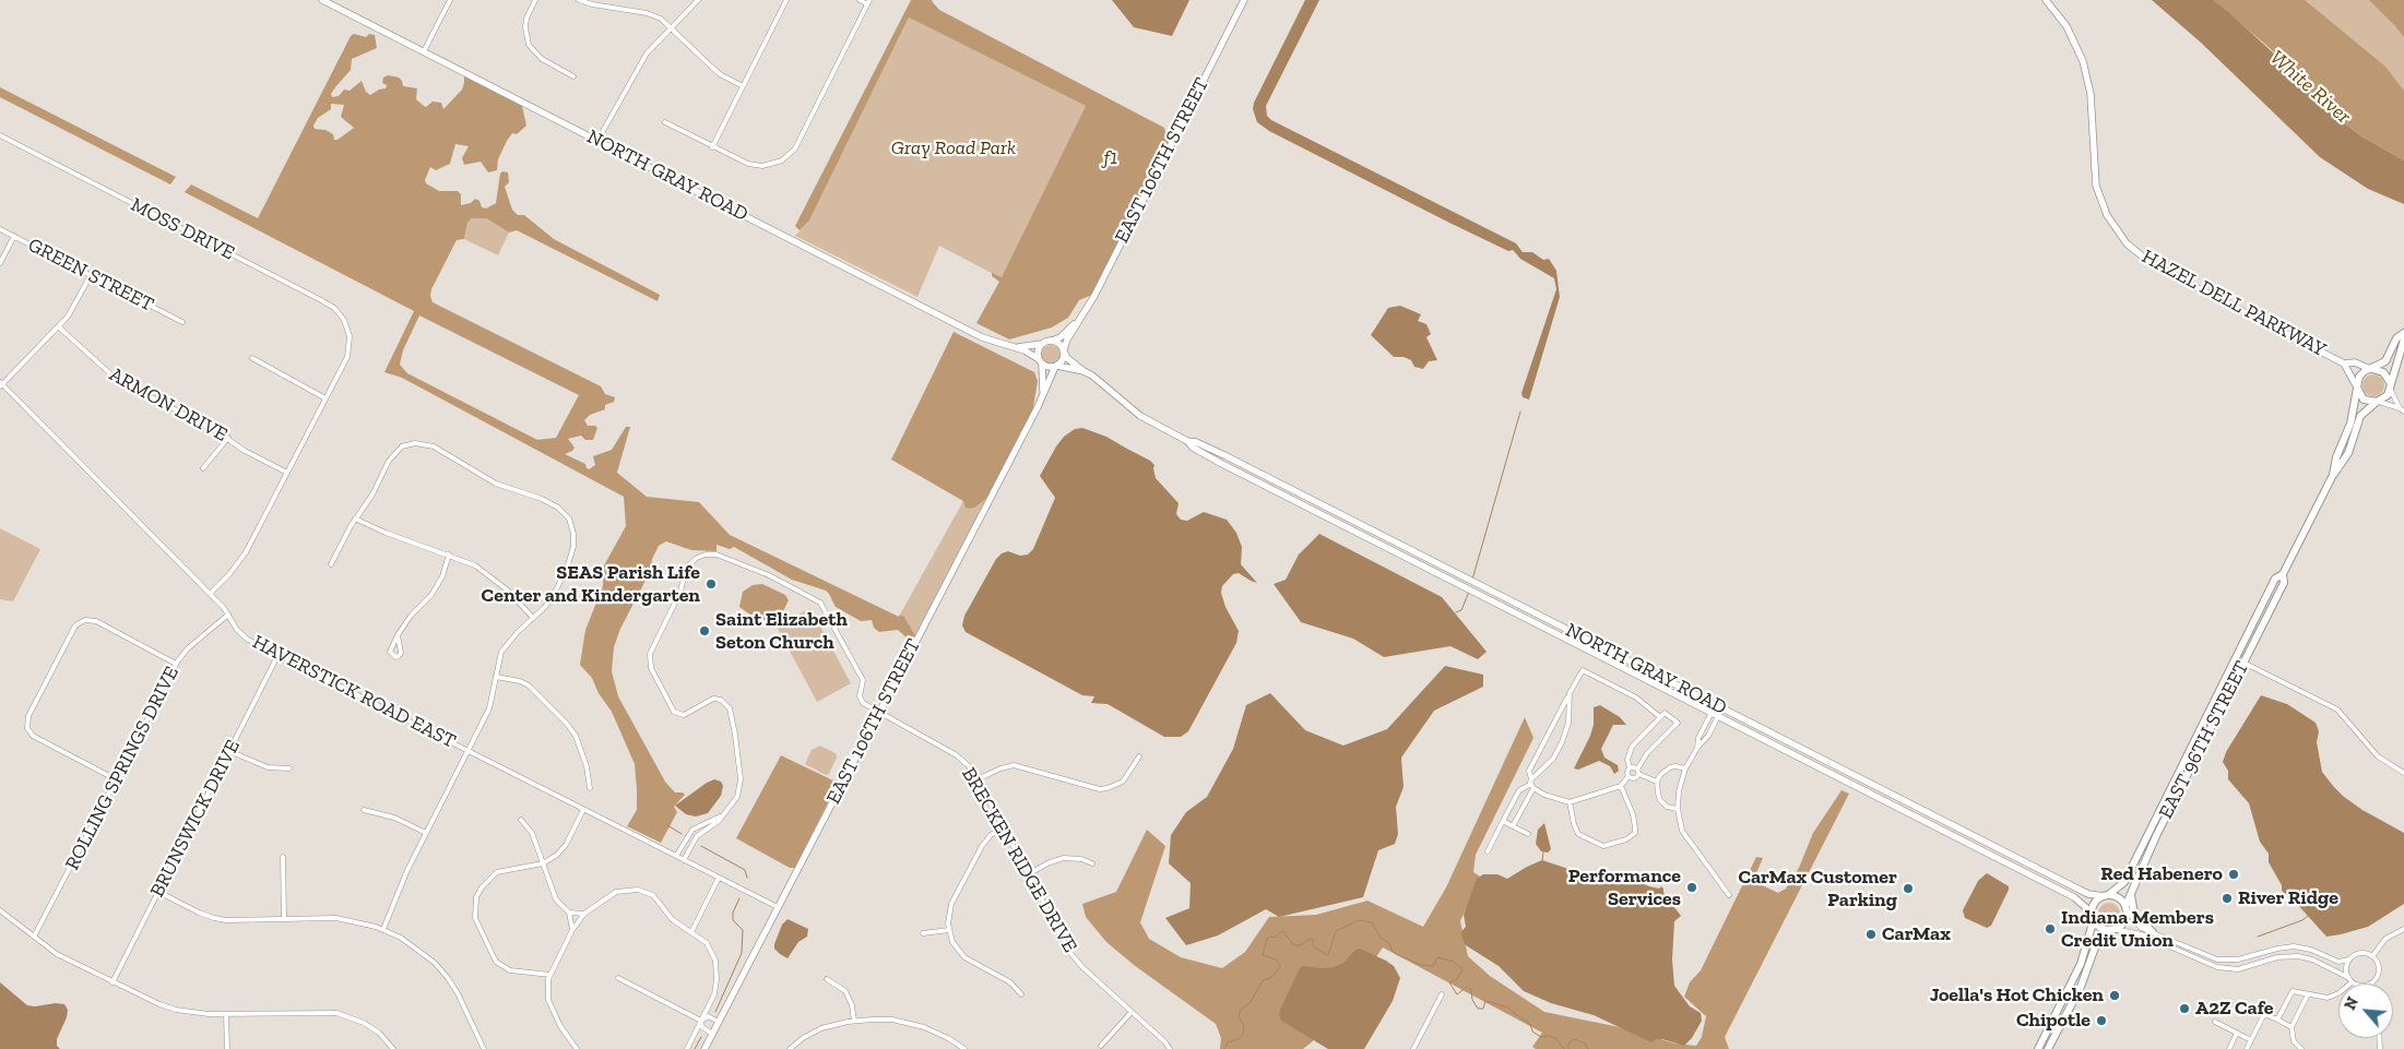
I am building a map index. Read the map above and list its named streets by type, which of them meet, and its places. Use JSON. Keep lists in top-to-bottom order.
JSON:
{
  "streets": {
    "main road": ["EAST 96TH STREET"],
    "street": [
      "EAST 106TH STREET",
      "NORTH GRAY ROAD",
      "MOSS DRIVE",
      "GREEN STREET",
      "HAZEL DELL PARKWAY",
      "ARMON DRIVE",
      "HAVERSTICK ROAD EAST",
      "ROLLING SPRINGS DRIVE",
      "BRUNSWICK DRIVE",
      "BRECKEN RIDGE DRIVE"
    ]
  },
  "crossings": [
    ["EAST 106TH STREET", "NORTH GRAY ROAD"],
    ["EAST 106TH STREET", "HAVERSTICK ROAD EAST"],
    ["EAST 106TH STREET", "BRECKEN RIDGE DRIVE"],
    ["NORTH GRAY ROAD", "EAST 96TH STREET"],
    ["HAZEL DELL PARKWAY", "EAST 96TH STREET"],
    ["HAVERSTICK ROAD EAST", "ROLLING SPRINGS DRIVE"],
    ["HAVERSTICK ROAD EAST", "BRUNSWICK DRIVE"]
  ],
  "water": ["White River"],
  "parks": ["Gray Road Park", "f1"],
  "places": [
    "SEAS Parish Life Center and Kindergarten",
    "Saint Elizabeth Seton Church",
    "Red Habenero",
    "Performance Services",
    "CarMax Customer Parking",
    "River Ridge",
    "Indiana Members Credit Union",
    "CarMax",
    "Joella's Hot Chicken",
    "A2Z Cafe",
    "Chipotle"
  ],
  "north": "top left"
}
